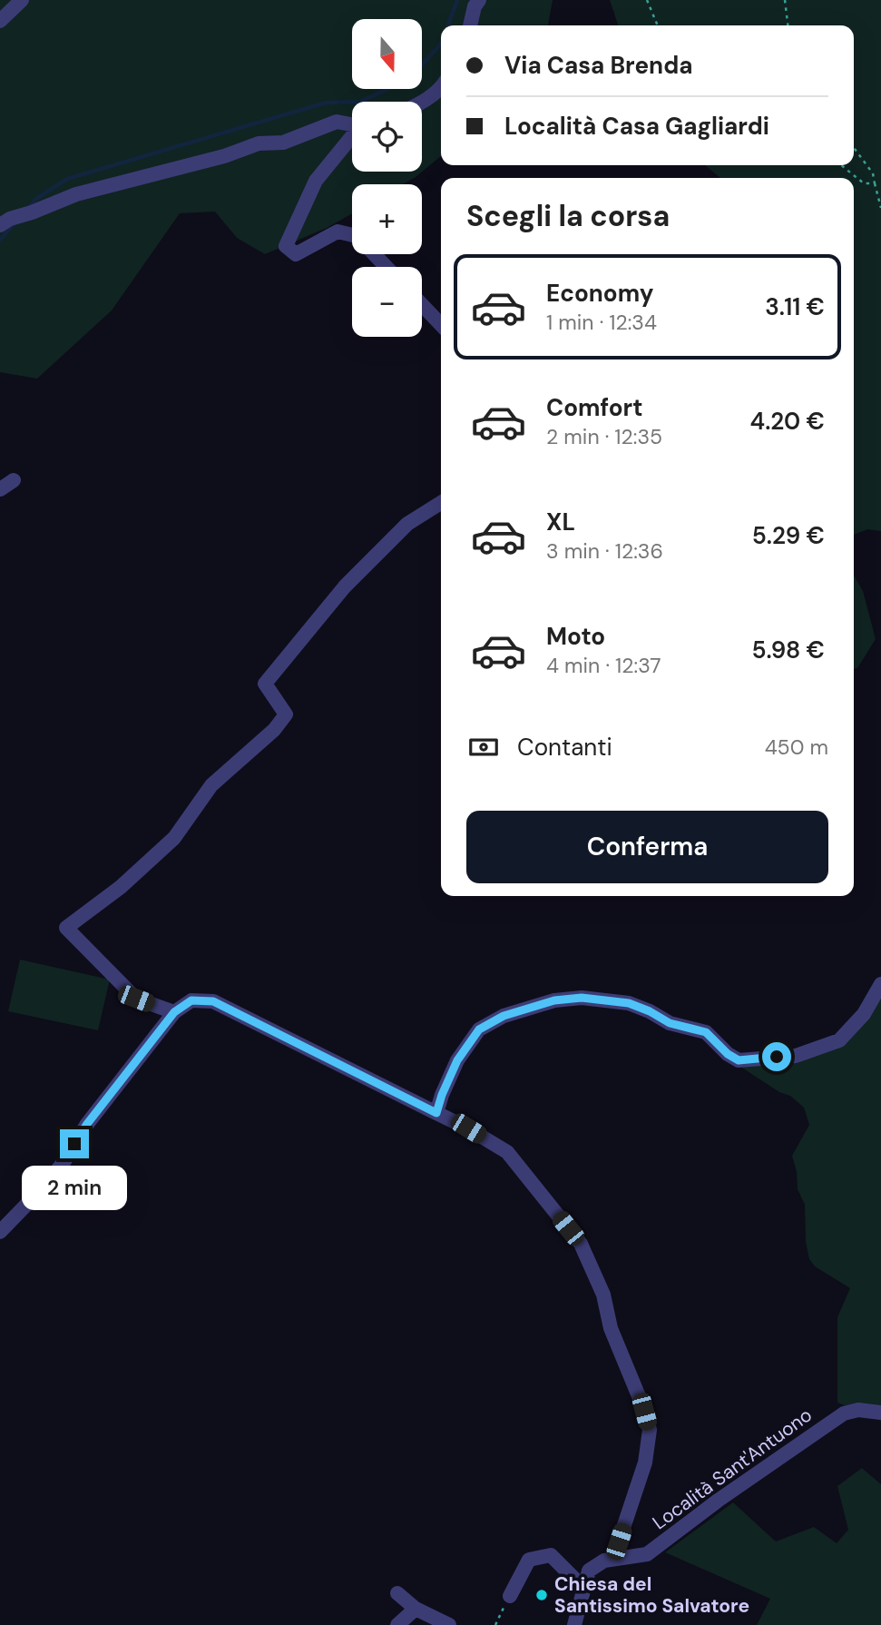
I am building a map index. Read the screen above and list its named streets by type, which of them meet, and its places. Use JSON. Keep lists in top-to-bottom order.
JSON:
{
  "streets": {
    "street": ["Località Sant'Antuono"]
  },
  "places": ["Chiesa del Santissimo Salvatore"],
  "north": "bottom",
  "page": {
    "map_buttons": ["+", "−"],
    "banner": ["Via Casa Brenda", "Località Casa Gagliardi"],
    "heading": "Scegli la corsa",
    "list": [
      {
        "name": "Economy",
        "note": "1 min · 12:34",
        "value": "3.11 €"
      },
      {
        "name": "Comfort",
        "note": "2 min · 12:35",
        "value": "4.20 €"
      },
      {
        "name": "XL",
        "note": "3 min · 12:36",
        "value": "5.29 €"
      },
      {
        "name": "Moto",
        "note": "4 min · 12:37",
        "value": "5.98 €"
      }
    ],
    "pay": ["Contanti", "450 m"],
    "buttons": "Conferma",
    "bubble": "2 min"
  }
}
